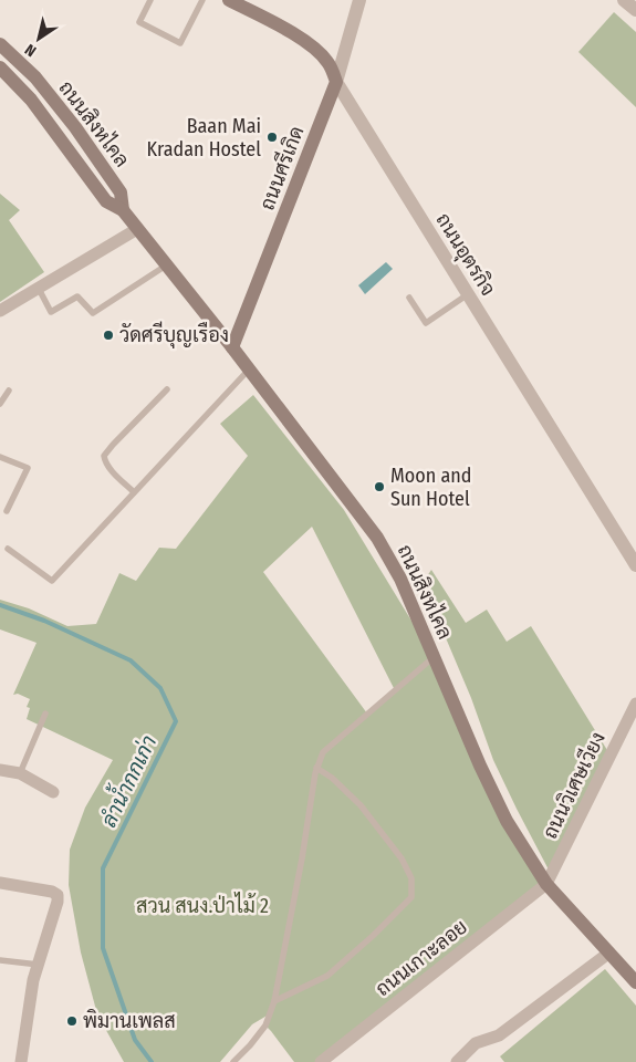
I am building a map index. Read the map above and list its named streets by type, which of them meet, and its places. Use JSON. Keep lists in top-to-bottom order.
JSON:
{
  "streets": {
    "main road": ["ถนนสิงหไคล", "ถนนศรีเกิด", "ถนนอุตรกิจ"],
    "street": ["ถนนวิเศษเวียง", "ถนนเกาะลอย"]
  },
  "crossings": [
    ["ถนนสิงหไคล", "ถนนศรีเกิด"],
    ["ถนนสิงหไคล", "ถนนวิเศษเวียง"],
    ["ถนนสิงหไคล", "ถนนเกาะลอย"],
    ["ถนนศรีเกิด", "ถนนอุตรกิจ"],
    ["ถนนวิเศษเวียง", "ถนนเกาะลอย"]
  ],
  "water": ["ลำน้ำกกเก่า"],
  "parks": ["สวน สนง.ป่าไม้ 2"],
  "places": [
    "Baan Mai Kradan Hostel",
    "วัดศรีบุญเรือง",
    "Moon and Sun Hotel",
    "พิมานเพลส"
  ],
  "north": "bottom left"
}
